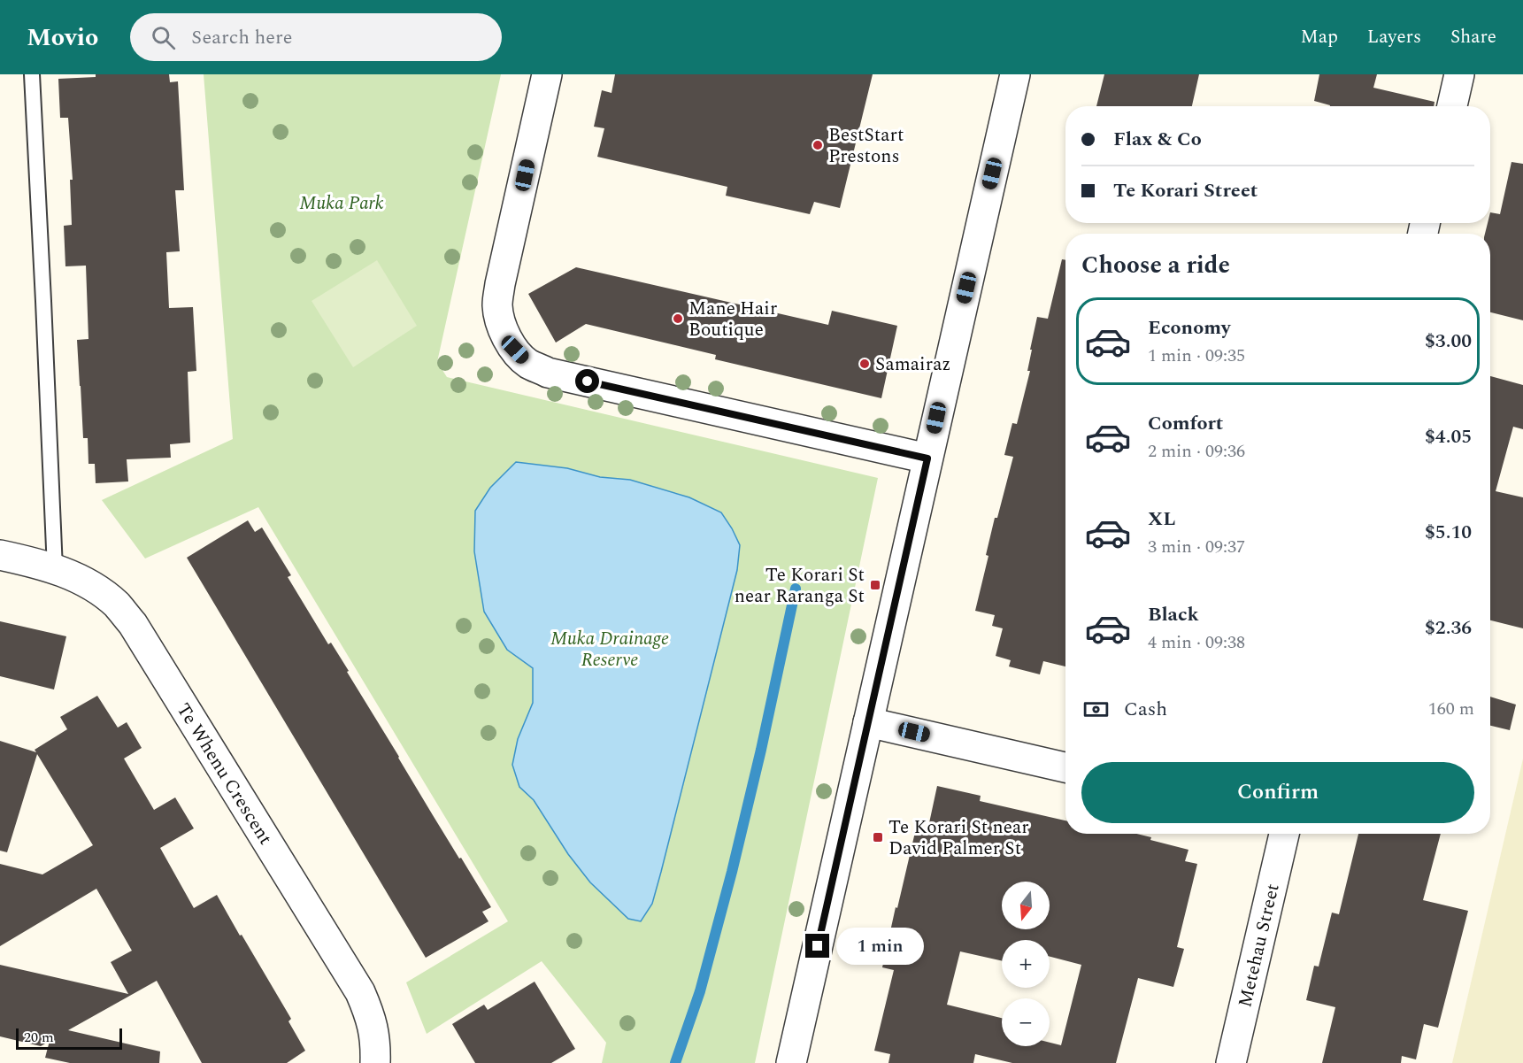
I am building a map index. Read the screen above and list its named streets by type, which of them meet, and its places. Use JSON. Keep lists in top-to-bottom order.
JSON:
{
  "streets": {
    "street": ["Te Whenu Crescent", "Metehau Street"]
  },
  "parks": ["Muka Park", "Muka Drainage Reserve"],
  "places": {
    "other": ["BestStart Prestons", "Mane Hair Boutique", "Samairaz"],
    "transit": ["Te Korari St near Raranga St", "Te Korari St near David Palmer St"]
  },
  "scale_bar": "20 m",
  "north": "bottom",
  "page": {
    "header": "Movio",
    "search": "Search here",
    "nav": ["Map", "Layers", "Share"],
    "banner": ["Flax & Co", "Te Korari Street"],
    "heading": "Choose a ride",
    "list": [
      {
        "name": "Economy",
        "note": "1 min · 09:35",
        "value": "$3.00"
      },
      {
        "name": "Comfort",
        "note": "2 min · 09:36",
        "value": "$4.05"
      },
      {
        "name": "XL",
        "note": "3 min · 09:37",
        "value": "$5.10"
      },
      {
        "name": "Black",
        "note": "4 min · 09:38",
        "value": "$2.36"
      }
    ],
    "pay": ["Cash", "160 m"],
    "buttons": "Confirm",
    "map_buttons": ["+", "−"],
    "bubble": "1 min",
    "scale": "20 m"
  }
}
